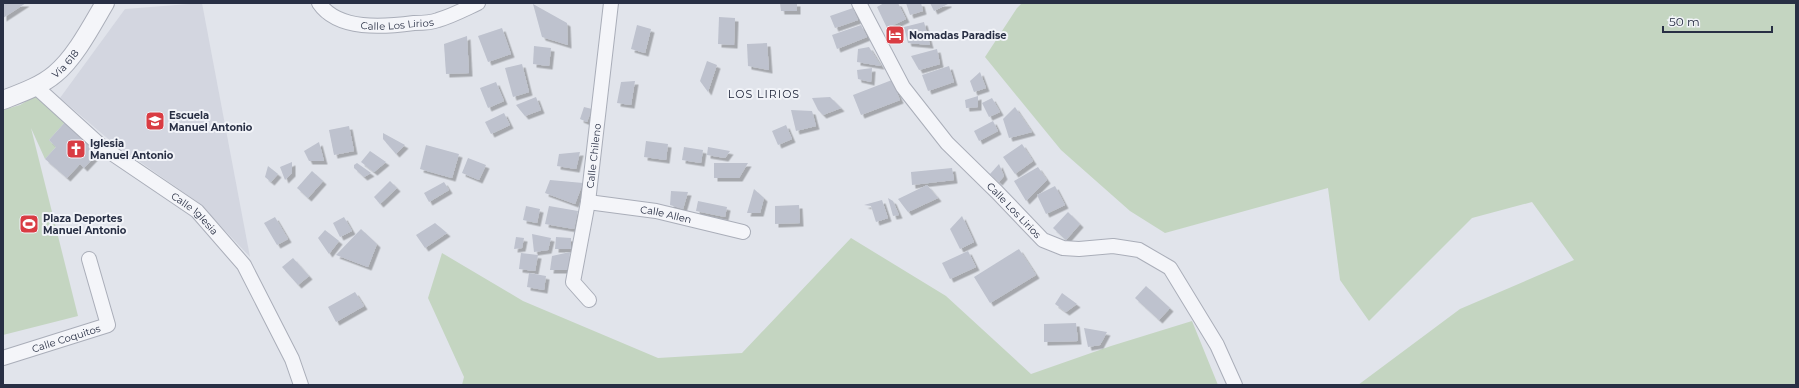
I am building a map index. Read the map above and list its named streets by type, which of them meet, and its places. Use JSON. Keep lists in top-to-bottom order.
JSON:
{
  "streets": {
    "street": [
      "Calle Los Lirios",
      "Vía 618",
      "Calle Chileno",
      "Calle Iglesia",
      "Calle Allen",
      "Calle Coquitos"
    ]
  },
  "crossings": [
    ["Vía 618", "Calle Iglesia"],
    ["Calle Chileno", "Calle Allen"]
  ],
  "districts": ["LOS LIRIOS"],
  "places": {
    "hotel": ["Nomadas Paradise"],
    "school or university": ["Escuela Manuel Antonio"],
    "church": ["Iglesia Manuel Antonio"],
    "sports": ["Plaza Deportes Manuel Antonio"]
  },
  "scale_bar": "50 m"
}
